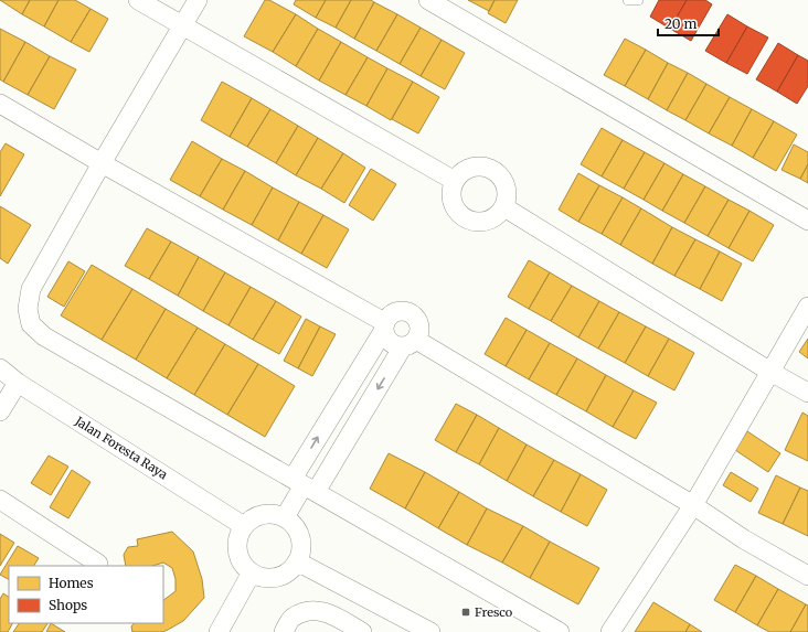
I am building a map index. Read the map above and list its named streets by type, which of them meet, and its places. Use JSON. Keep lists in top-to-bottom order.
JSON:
{
  "streets": {
    "street": ["Jalan Foresta Raya"]
  },
  "places": {
    "transit": ["Fresco"]
  },
  "legend": ["Homes", "Shops"],
  "scale_bar": "20 m"
}
